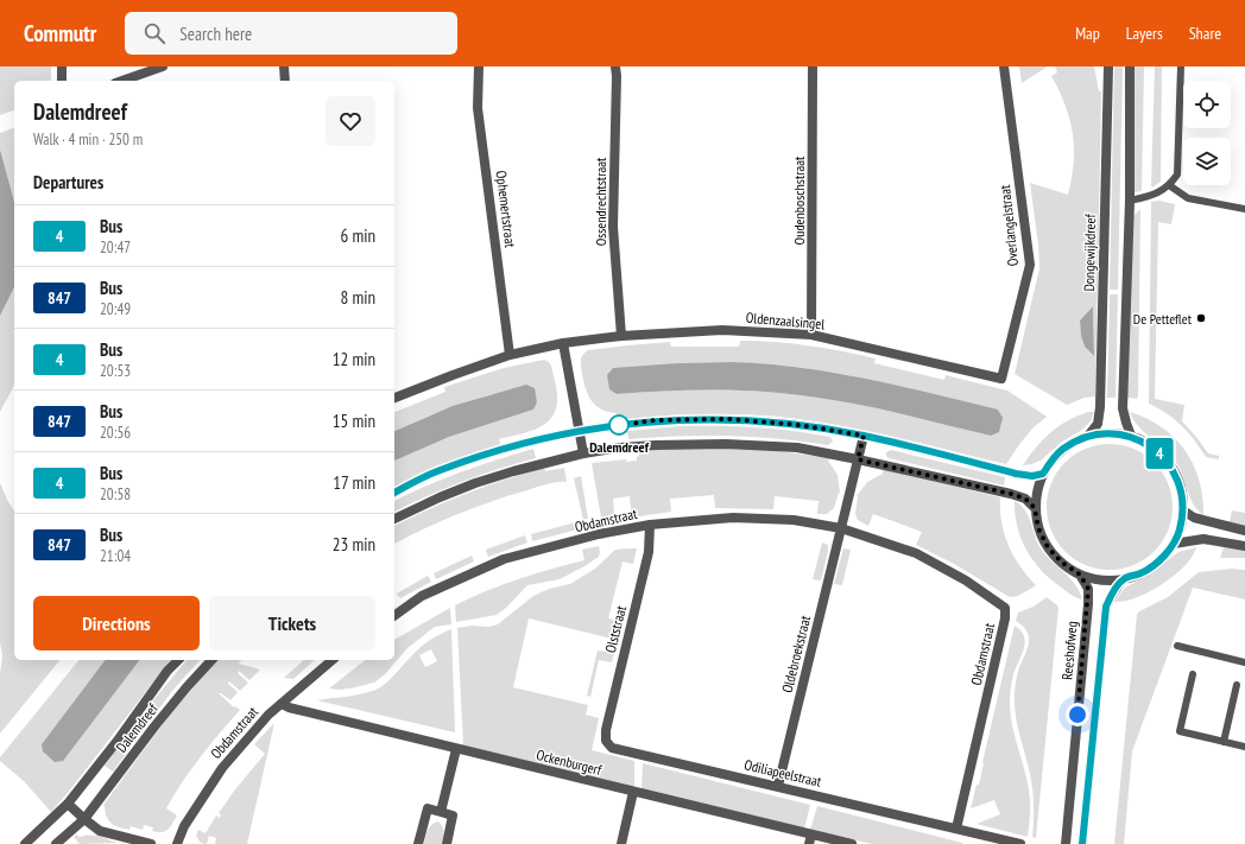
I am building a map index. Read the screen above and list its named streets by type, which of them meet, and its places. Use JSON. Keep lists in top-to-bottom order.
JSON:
{
  "streets": {
    "street": [
      "Oudenboschstraat",
      "Ossendrechtstraat",
      "Ophemertstraat",
      "Overlangelstraat",
      "Dongewijkdreef",
      "Oldenzaalsingel",
      "Obdamstraat",
      "Olststraat",
      "Reeshofweg",
      "Oldebroekstraat",
      "Dalemdreef",
      "Ockenburgerf",
      "Odiliapeelstraat"
    ]
  },
  "crossings": [
    ["Oudenboschstraat", "Oldenzaalsingel"],
    ["Ossendrechtstraat", "Oldenzaalsingel"],
    ["Ophemertstraat", "Oldenzaalsingel"],
    ["Overlangelstraat", "Oldenzaalsingel"],
    ["Dongewijkdreef", "Reeshofweg"],
    ["Obdamstraat", "Olststraat"],
    ["Obdamstraat", "Oldebroekstraat"],
    ["Obdamstraat", "Ockenburgerf"],
    ["Obdamstraat", "Odiliapeelstraat"],
    ["Olststraat", "Odiliapeelstraat"],
    ["Oldebroekstraat", "Odiliapeelstraat"]
  ],
  "places": ["De Petteflet", "Dalemdreef"],
  "lines": ["bus line 4"],
  "page": {
    "header": "Commutr",
    "search": "Search here",
    "nav": ["Map", "Layers", "Share"],
    "on_map": "4",
    "heading": [
      ["Dalemdreef", "Walk · 4 min · 250 m"],
      "Departures"
    ],
    "list": [
      {
        "mark": "4",
        "name": "Bus",
        "note": "20:47",
        "value": "6 min"
      },
      {
        "mark": "847",
        "name": "Bus",
        "note": "20:49",
        "value": "8 min"
      },
      {
        "mark": "4",
        "name": "Bus",
        "note": "20:53",
        "value": "12 min"
      },
      {
        "mark": "847",
        "name": "Bus",
        "note": "20:56",
        "value": "15 min"
      },
      {
        "mark": "4",
        "name": "Bus",
        "note": "20:58",
        "value": "17 min"
      },
      {
        "mark": "847",
        "name": "Bus",
        "note": "21:04",
        "value": "23 min"
      }
    ],
    "buttons": ["Directions", "Tickets"]
  }
}
